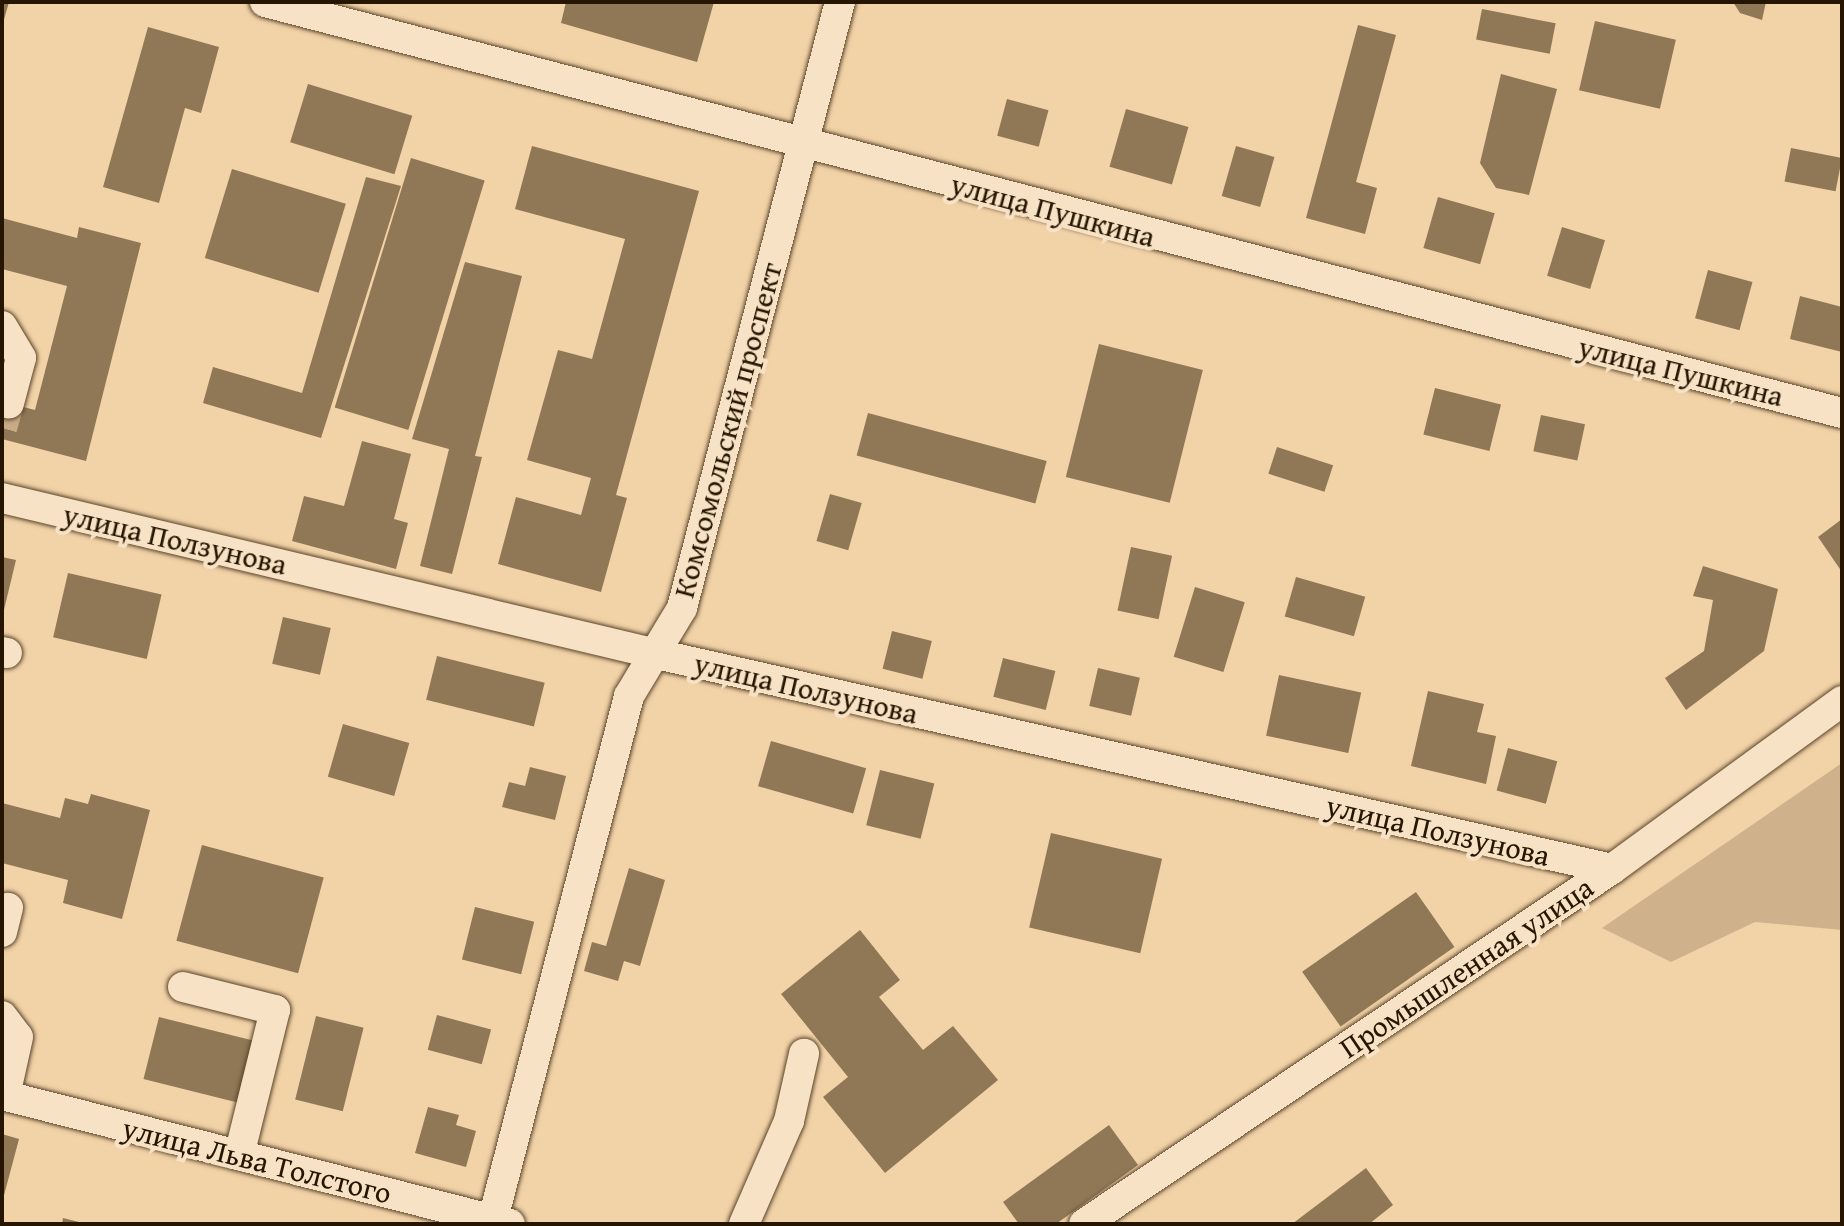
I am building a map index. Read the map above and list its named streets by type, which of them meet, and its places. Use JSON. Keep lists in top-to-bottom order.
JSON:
{
  "streets": {
    "street": [
      "улица Пушкина",
      "Комсомольский проспект",
      "улица Ползунова",
      "Промышленная улица",
      "улица Льва Толстого"
    ]
  },
  "crossings": [
    ["улица Пушкина", "Комсомольский проспект"],
    ["Комсомольский проспект", "улица Ползунова"],
    ["Комсомольский проспект", "улица Льва Толстого"],
    ["улица Ползунова", "Промышленная улица"]
  ]
}
